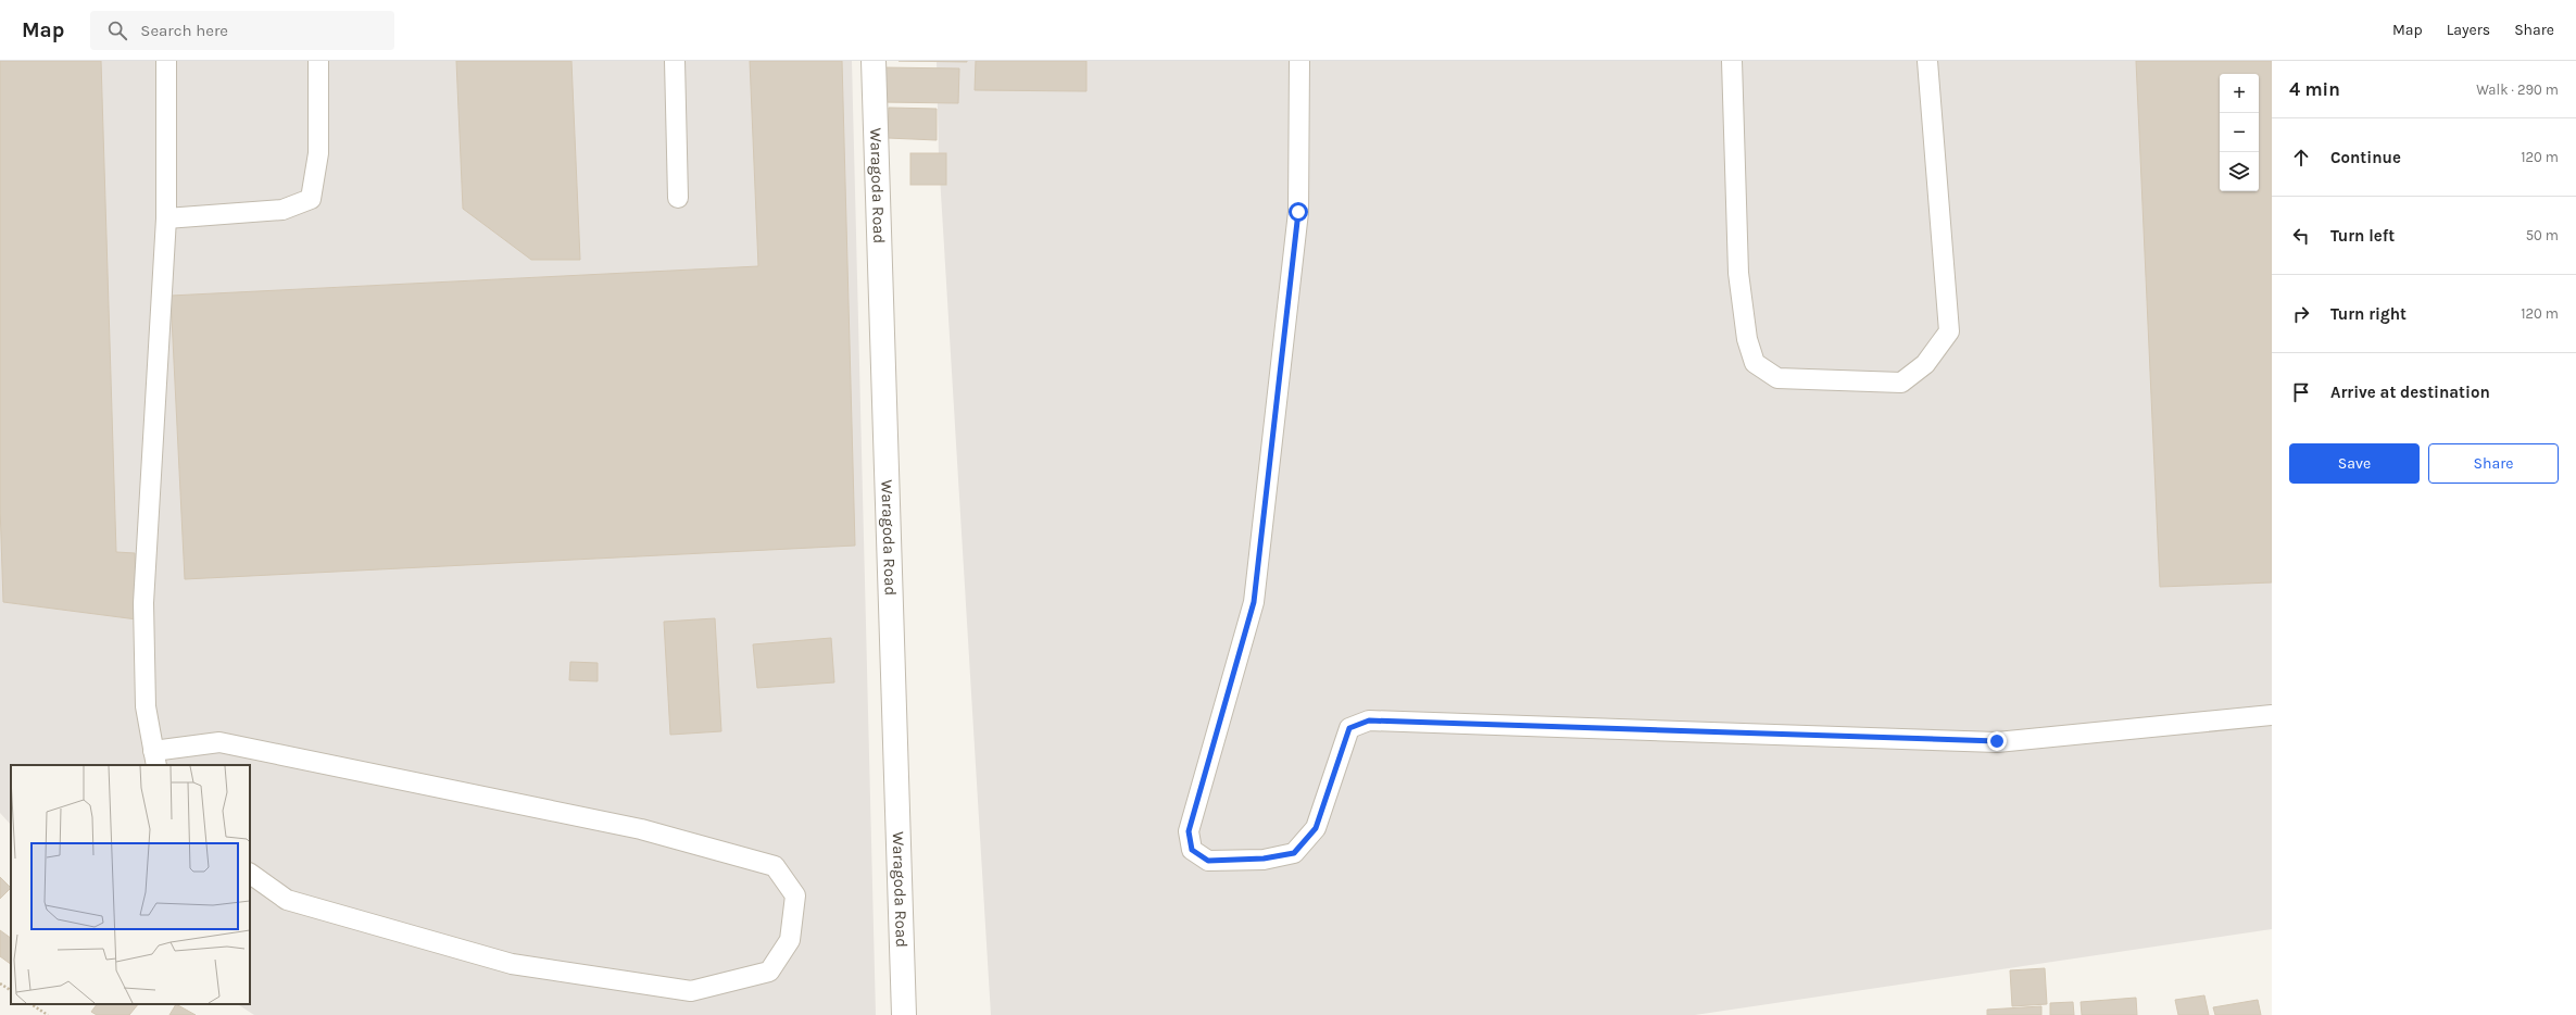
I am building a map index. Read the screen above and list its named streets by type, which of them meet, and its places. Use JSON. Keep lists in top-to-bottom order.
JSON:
{
  "streets": {
    "street": ["Waragoda Road"]
  },
  "page": {
    "header": "Map",
    "search": "Search here",
    "nav": ["Map", "Layers", "Share"],
    "heading": ["4 min", "Walk · 290 m"],
    "map_buttons": ["+", "−"],
    "list": [
      ["Continue", "120 m"],
      ["Turn left", "50 m"],
      ["Turn right", "120 m"],
      "Arrive at destination"
    ],
    "buttons": ["Save", "Share"]
  }
}
